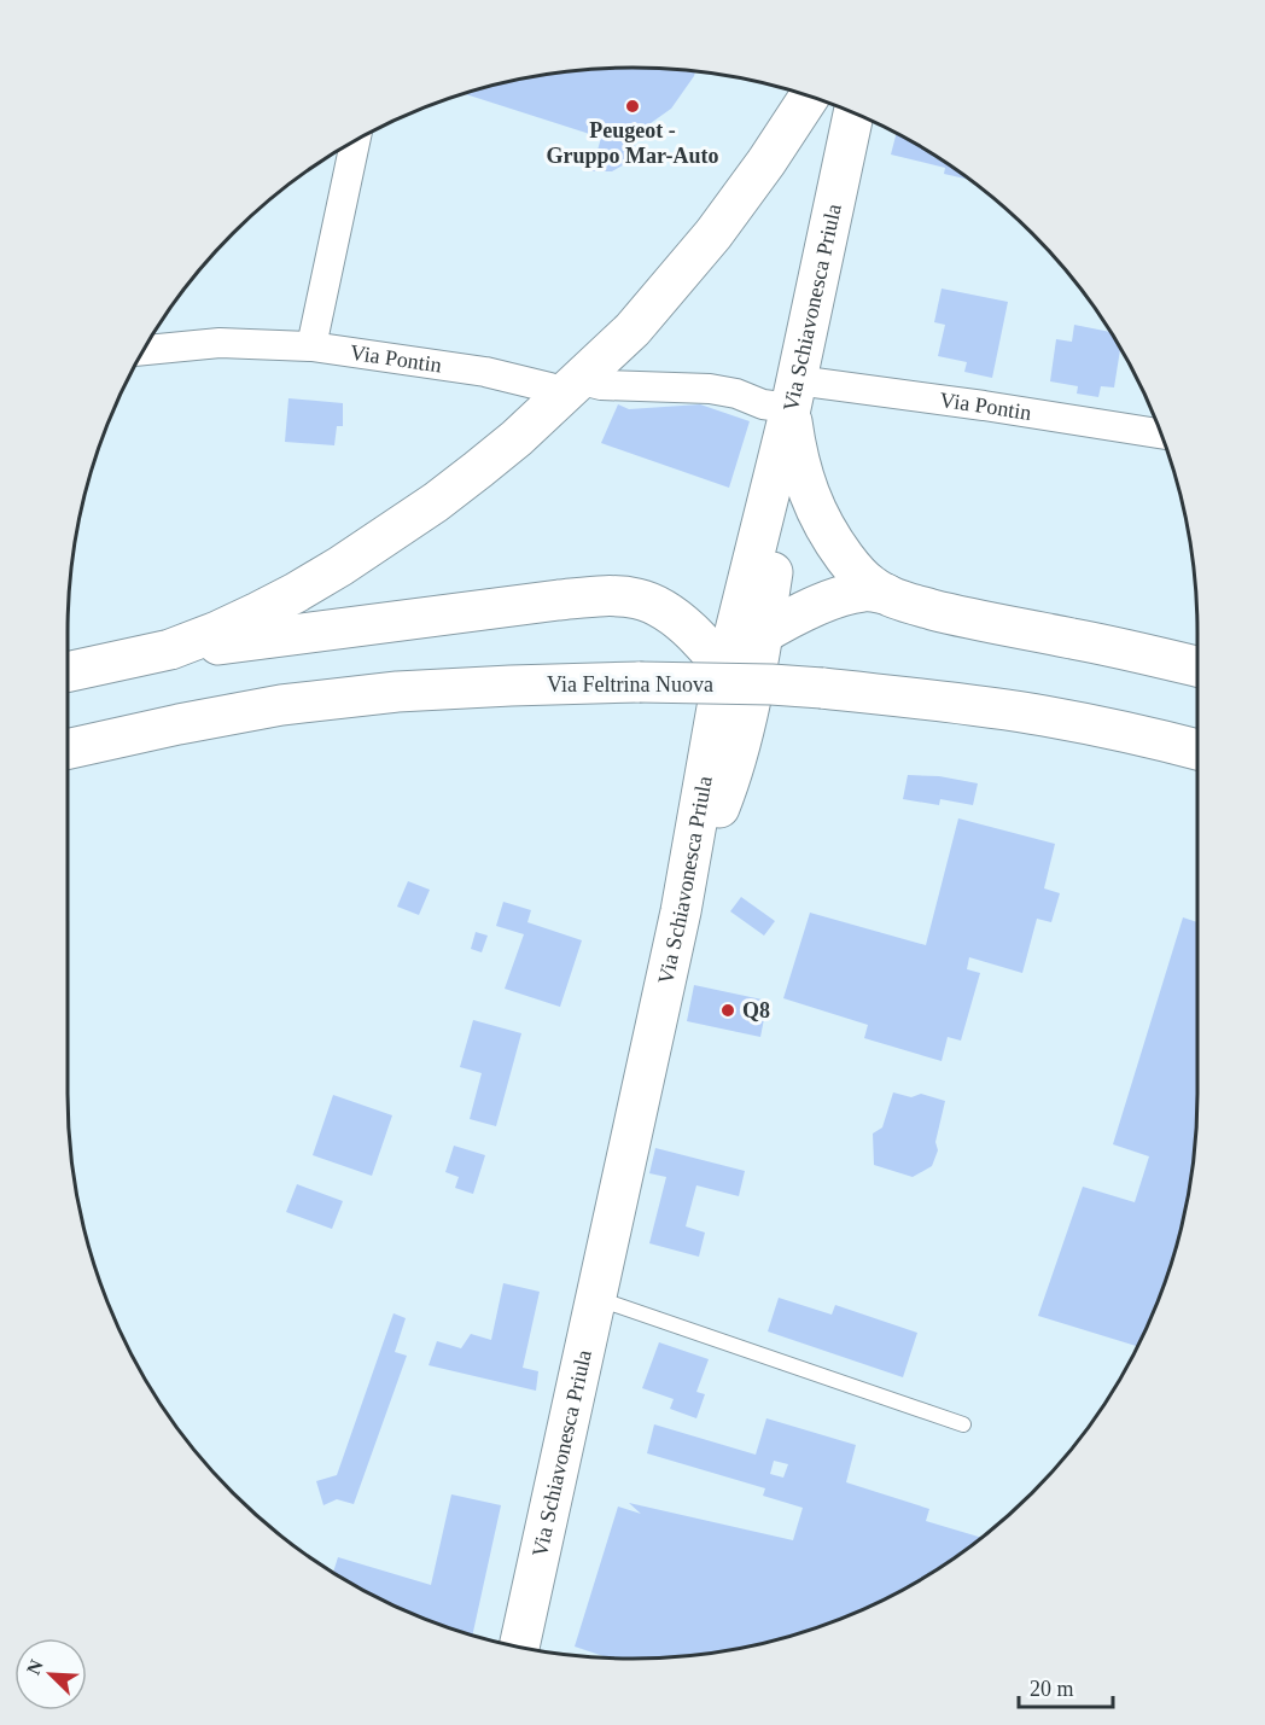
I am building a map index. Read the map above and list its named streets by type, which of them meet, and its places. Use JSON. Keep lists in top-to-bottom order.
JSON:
{
  "streets": {
    "main road": ["Via Schiavonesca Priula", "Via Feltrina Nuova"],
    "street": ["Via Pontin"]
  },
  "crossings": [
    ["Via Schiavonesca Priula", "Via Pontin"]
  ],
  "places": ["Peugeot - Gruppo Mar-Auto", "Q8"],
  "scale_bar": "20 m",
  "north": "top left"
}
